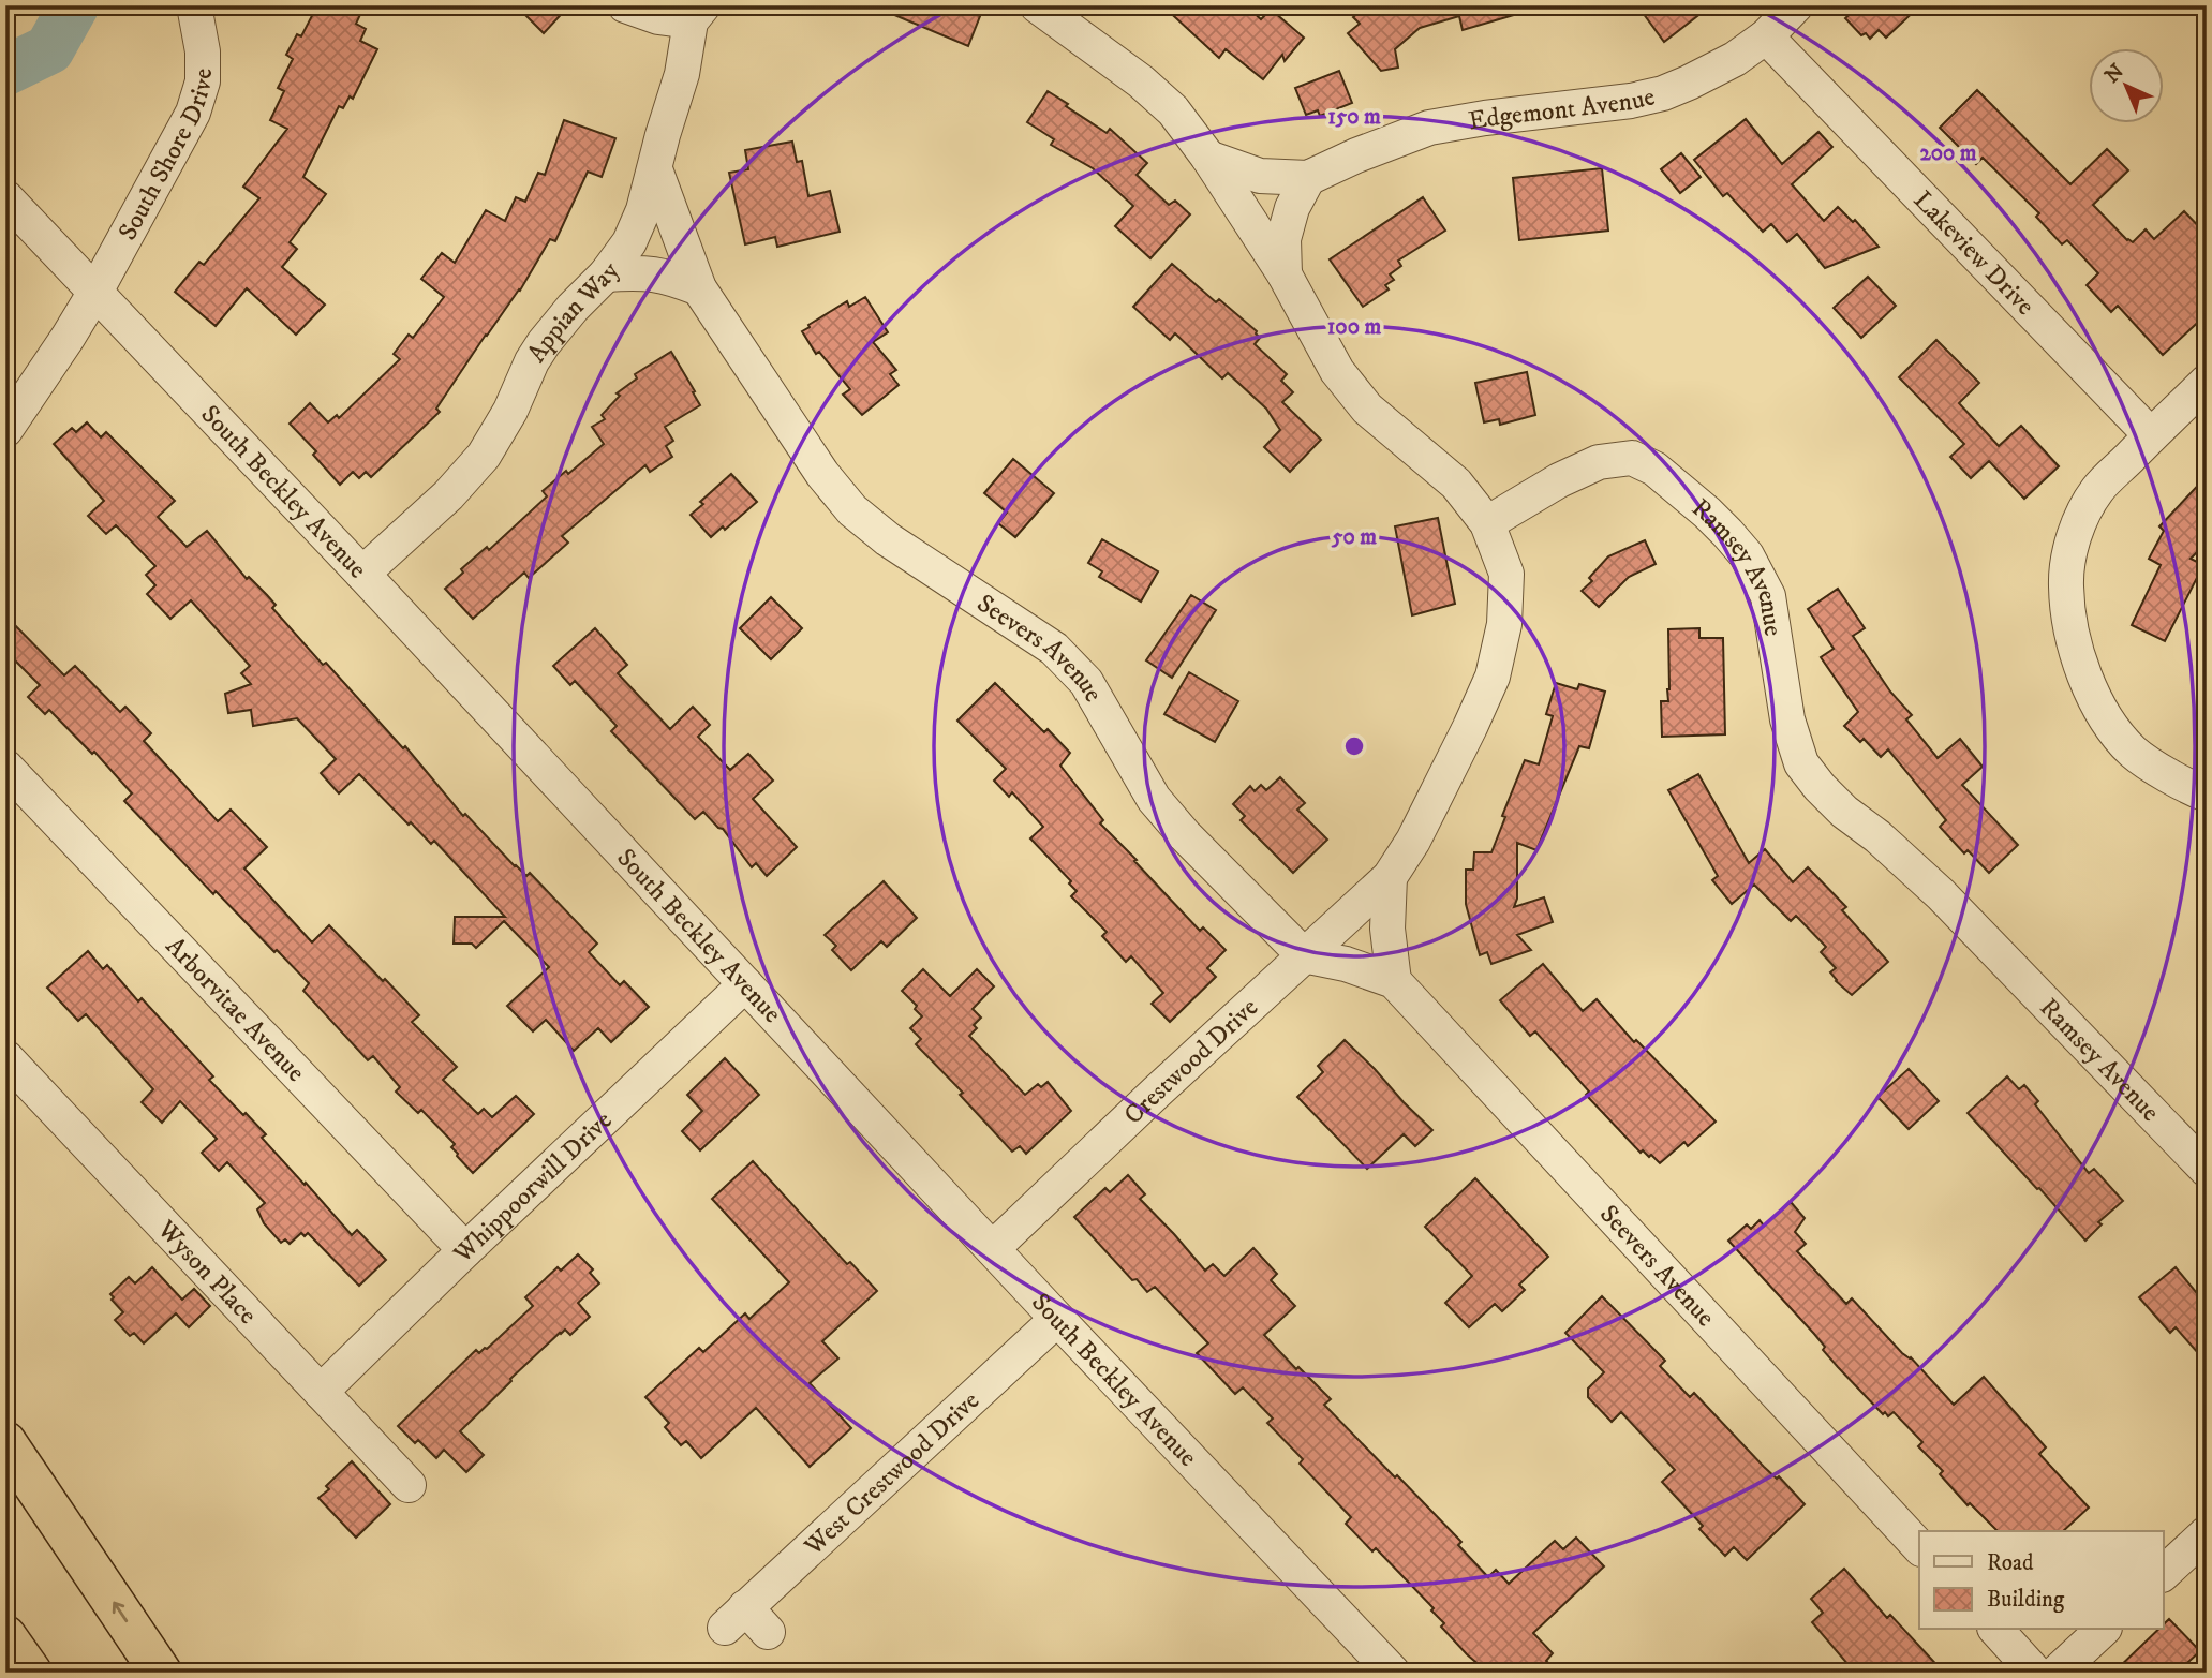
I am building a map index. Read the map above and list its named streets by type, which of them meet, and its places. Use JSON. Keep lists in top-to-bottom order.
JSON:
{
  "streets": {
    "street": [
      "Edgemont Avenue",
      "South Shore Drive",
      "Lakeview Drive",
      "Appian Way",
      "South Beckley Avenue",
      "Ramsey Avenue",
      "Seevers Avenue",
      "Arborvitae Avenue",
      "Crestwood Drive",
      "Whippoorwill Drive",
      "Wyson Place",
      "West Crestwood Drive"
    ]
  },
  "crossings": [
    ["Edgemont Avenue", "Lakeview Drive"],
    ["South Shore Drive", "South Beckley Avenue"],
    ["Appian Way", "South Beckley Avenue"],
    ["Appian Way", "Seevers Avenue"],
    ["South Beckley Avenue", "Crestwood Drive"],
    ["South Beckley Avenue", "Whippoorwill Drive"],
    ["South Beckley Avenue", "West Crestwood Drive"],
    ["Ramsey Avenue", "Crestwood Drive"],
    ["Seevers Avenue", "Crestwood Drive"],
    ["Arborvitae Avenue", "Whippoorwill Drive"],
    ["Whippoorwill Drive", "Wyson Place"]
  ],
  "legend": ["Road", "Building"],
  "north": "top left",
  "rings": [
    "150 m",
    "200 m",
    "100 m",
    "50 m"
  ]
}
